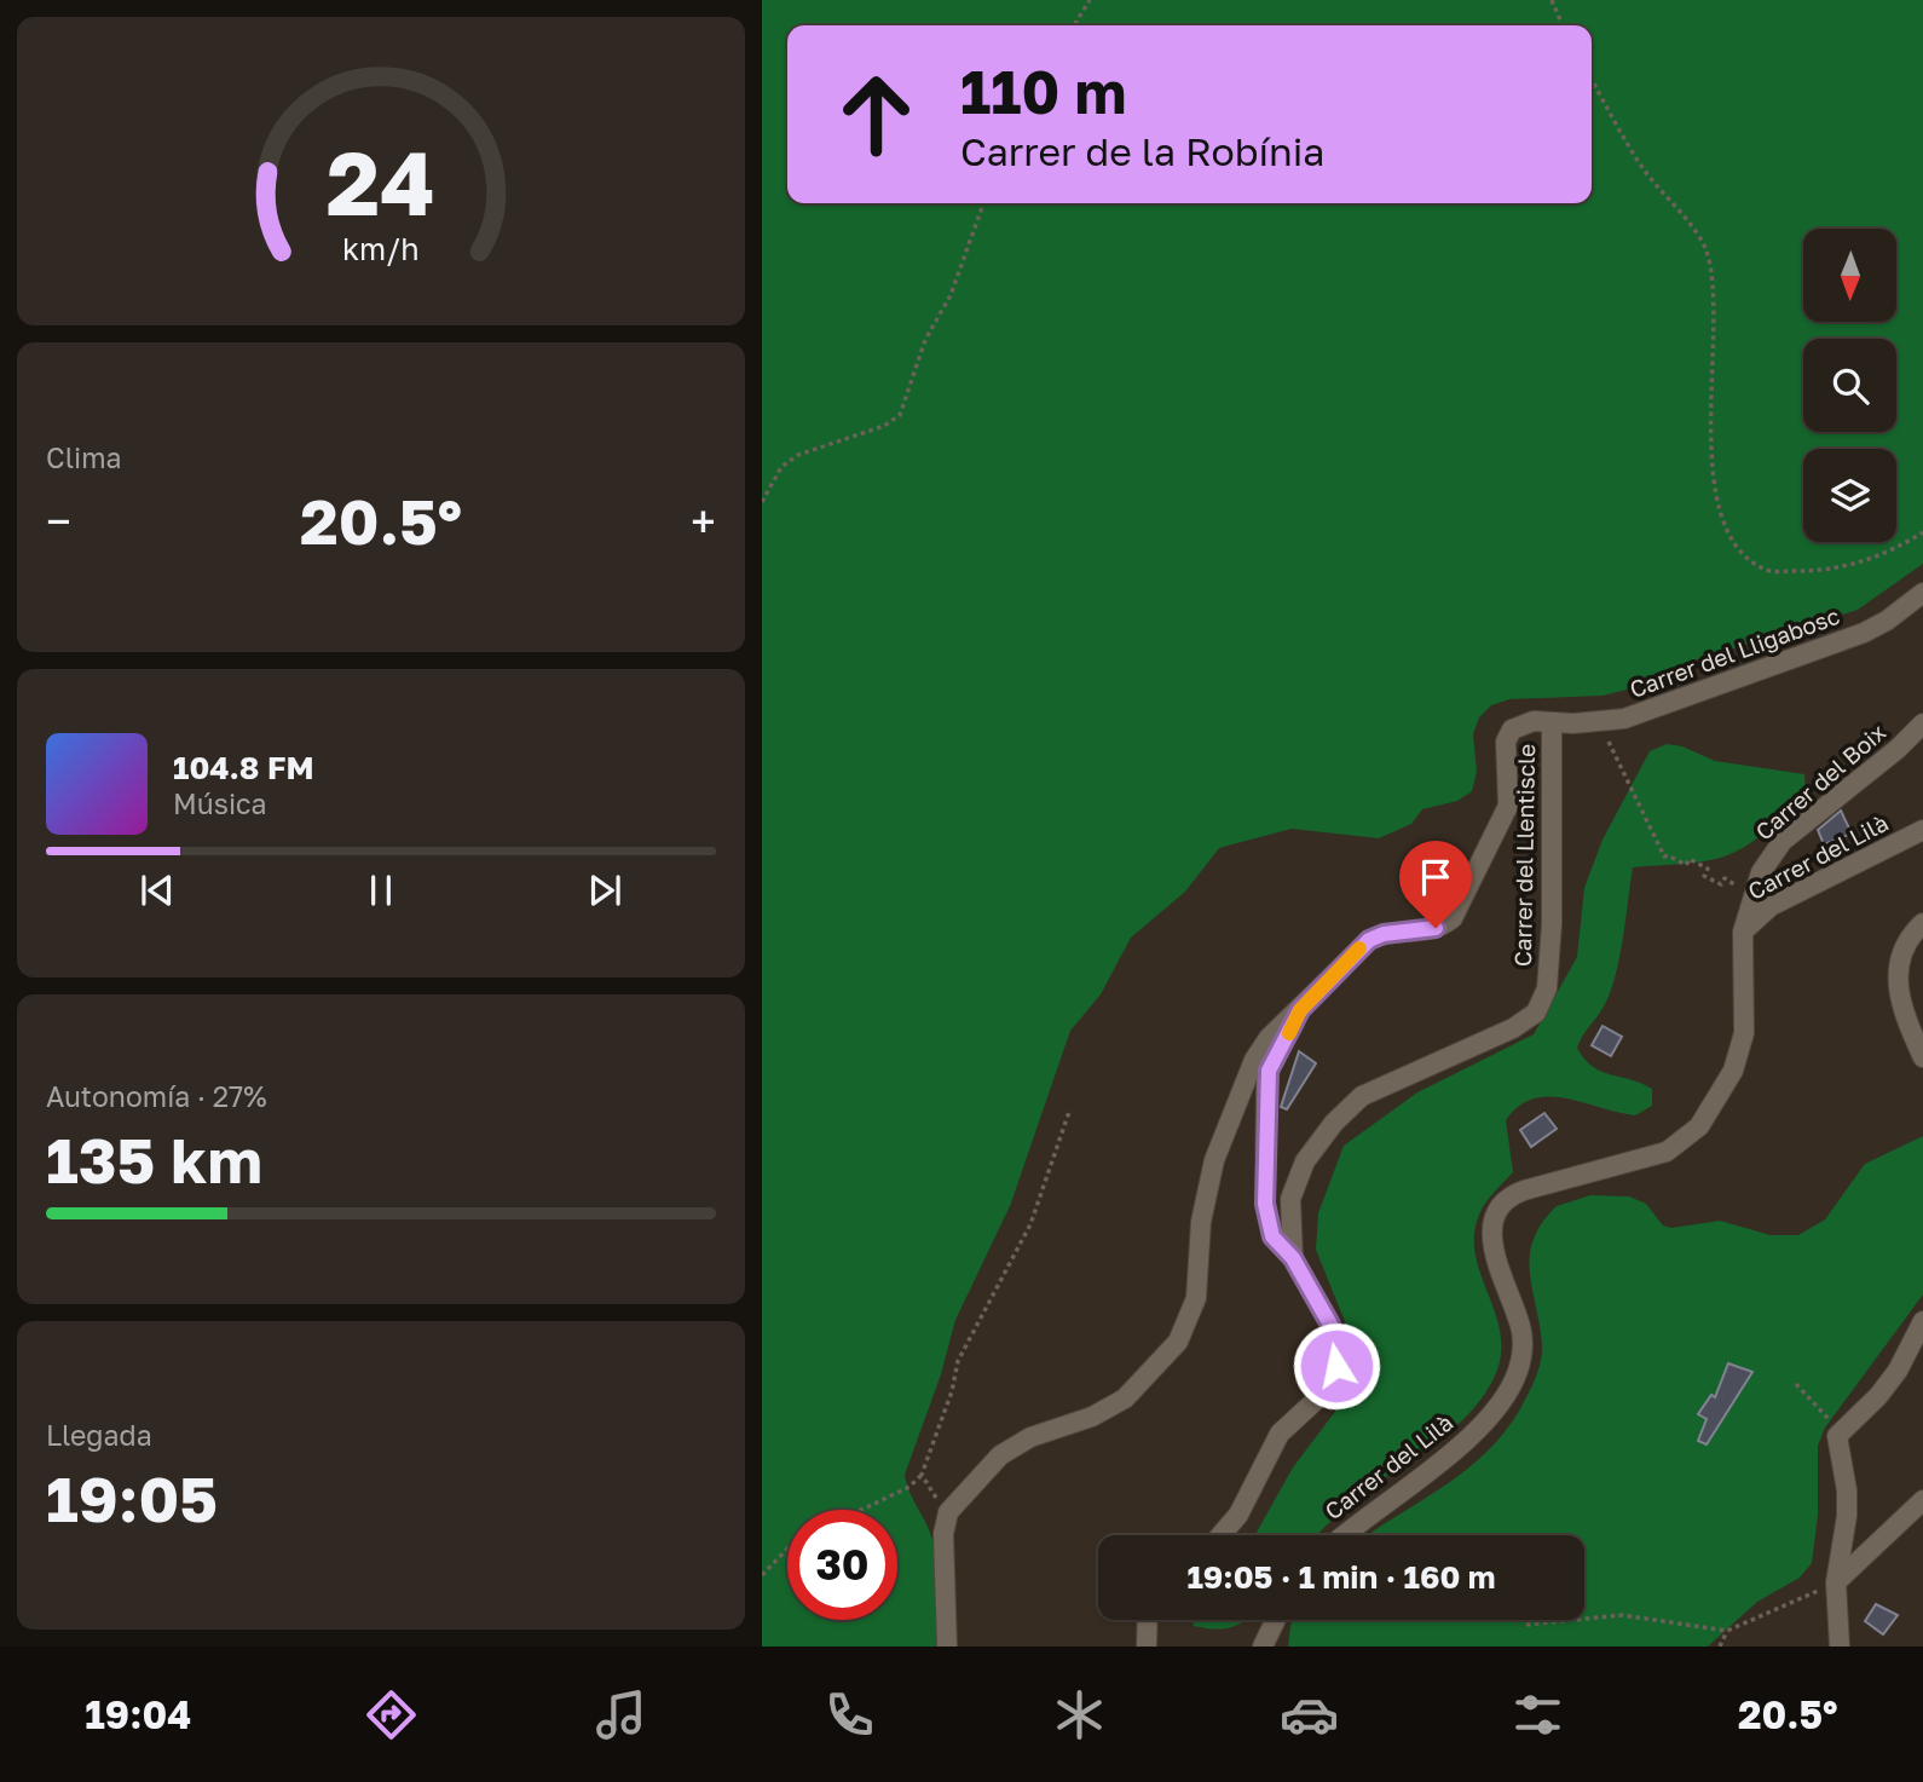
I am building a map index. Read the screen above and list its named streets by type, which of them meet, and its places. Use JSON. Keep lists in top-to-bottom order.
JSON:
{
  "streets": {
    "street": [
      "Carrer del Lligabosc",
      "Carrer del Boix",
      "Carrer del Llentiscle",
      "Carrer del Lilà"
    ]
  },
  "crossings": [
    ["Carrer del Lligabosc", "Carrer del Llentiscle"],
    ["Carrer del Boix", "Carrer del Lilà"]
  ],
  "north": "bottom",
  "page": {
    "turn": ["110 m", "Carrer de la Robínia"],
    "tile": [
      "Clima",
      ["Autonomía · 27%", "135 km"],
      ["Llegada", "19:05"]
    ],
    "heat": ["−", "20.5°", "+"],
    "song": ["104.8 FM", "Música"],
    "limit": "30",
    "trip": "19:05 · 1 min · 160 m",
    "tabs": ["19:04", "20.5°"],
    "gauge": ["24", "km/h"]
  }
}
